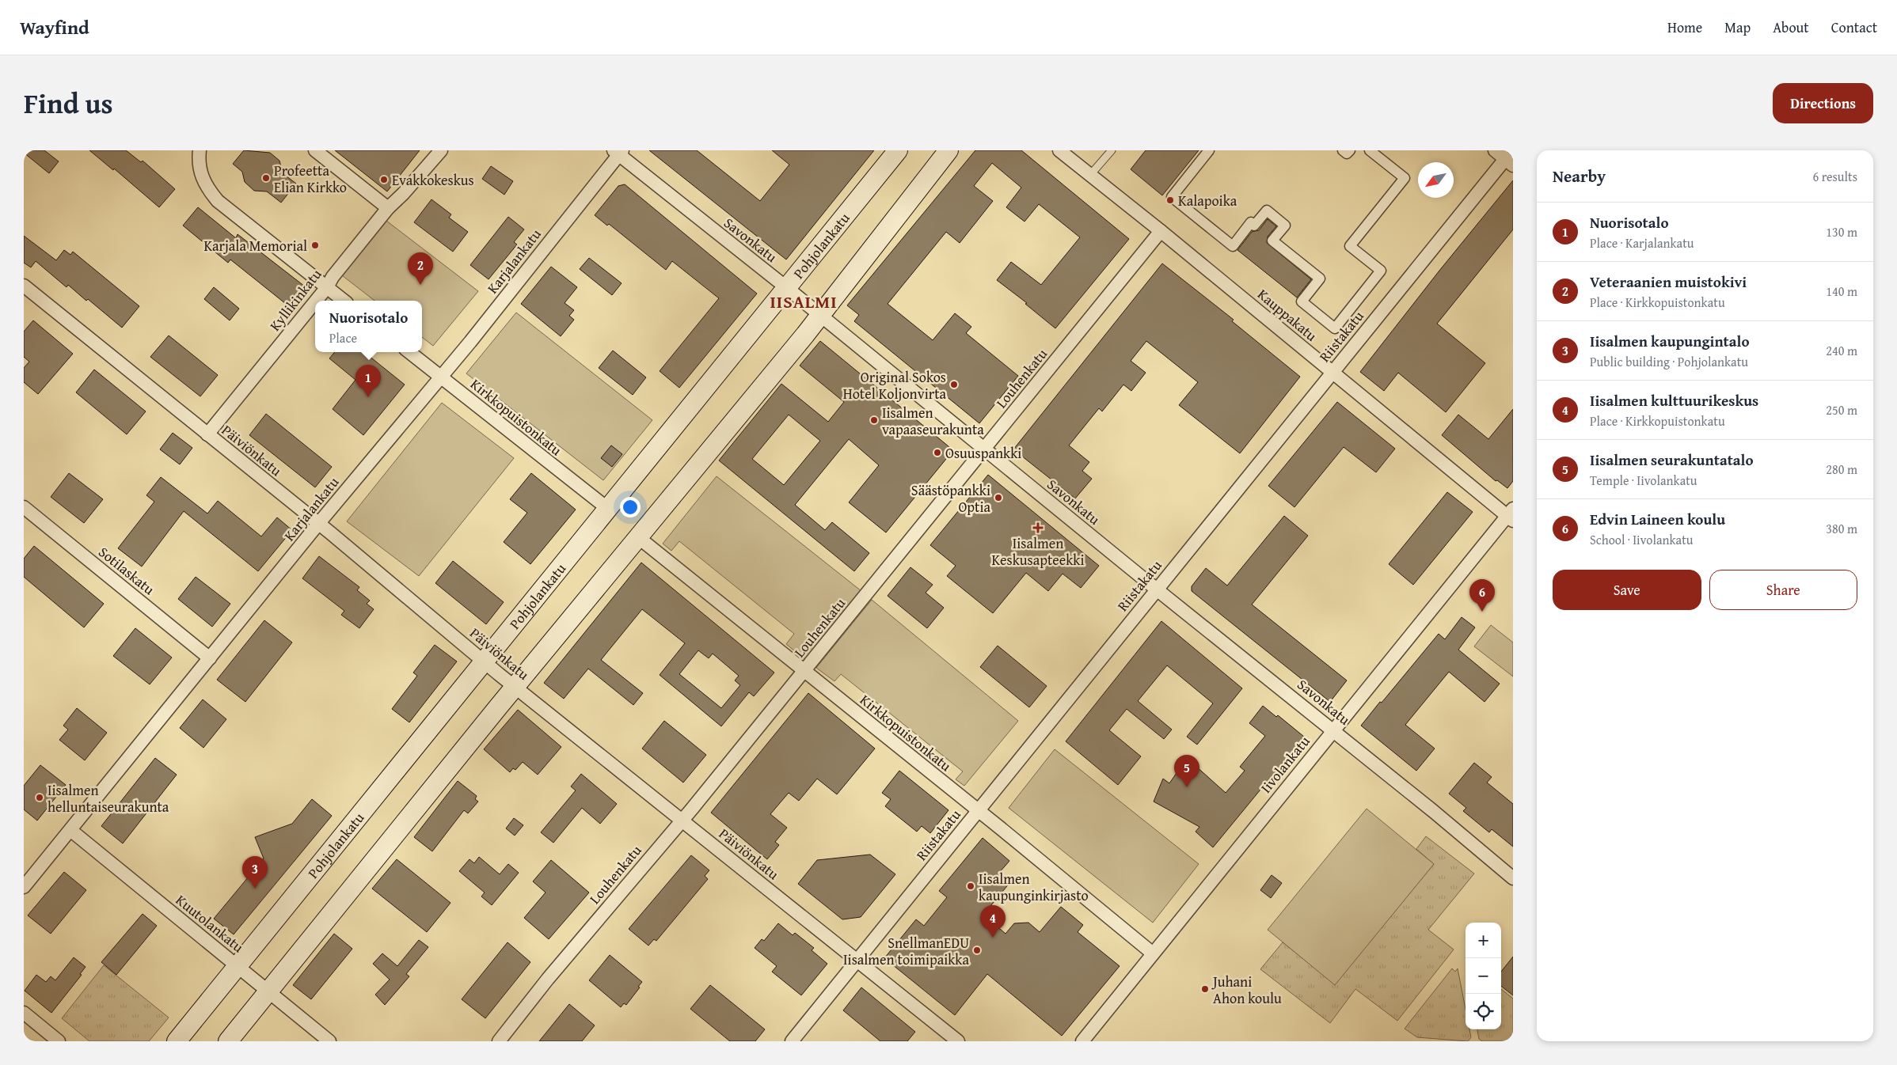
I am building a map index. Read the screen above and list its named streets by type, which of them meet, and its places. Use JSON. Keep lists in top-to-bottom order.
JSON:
{
  "streets": {
    "main road": ["Pohjolankatu"],
    "street": [
      "Savonkatu",
      "Karjalankatu",
      "Kyllikinkatu",
      "Kauppakatu",
      "Riistakatu",
      "Louhenkatu",
      "Kirkkopuistonkatu",
      "Päiviönkatu",
      "Sotilaskatu",
      "Iivolankatu",
      "Kuutolankatu"
    ]
  },
  "crossings": [
    ["Savonkatu", "Pohjolankatu"],
    ["Savonkatu", "Karjalankatu"],
    ["Savonkatu", "Riistakatu"],
    ["Savonkatu", "Louhenkatu"],
    ["Savonkatu", "Iivolankatu"],
    ["Pohjolankatu", "Kirkkopuistonkatu"],
    ["Pohjolankatu", "Päiviönkatu"],
    ["Pohjolankatu", "Kuutolankatu"],
    ["Karjalankatu", "Kirkkopuistonkatu"],
    ["Karjalankatu", "Päiviönkatu"],
    ["Karjalankatu", "Sotilaskatu"],
    ["Karjalankatu", "Kuutolankatu"],
    ["Kyllikinkatu", "Päiviönkatu"],
    ["Kauppakatu", "Riistakatu"],
    ["Kauppakatu", "Louhenkatu"],
    ["Kauppakatu", "Iivolankatu"],
    ["Riistakatu", "Kirkkopuistonkatu"],
    ["Riistakatu", "Päiviönkatu"],
    ["Louhenkatu", "Kirkkopuistonkatu"],
    ["Louhenkatu", "Päiviönkatu"],
    ["Kirkkopuistonkatu", "Iivolankatu"]
  ],
  "districts": ["IISALMI"],
  "places": {
    "other": [
      "Profeetta Elian Kirkko",
      "Evakkokeskus",
      "Kalapoika",
      "Karjala Memorial",
      "Original Sokos Hotel Koljonvirta",
      "Iisalmen vapaaseurakunta",
      "Osuuspankki",
      "Säästöpankki Optia",
      "Iisalmen helluntaiseurakunta",
      "Iisalmen kaupunginkirjasto",
      "SnellmanEDU Iisalmen toimipaikka",
      "Juhani Ahon koulu"
    ],
    "health": ["Iisalmen Keskusapteekki"]
  },
  "north": "bottom left",
  "page": {
    "header": "Wayfind",
    "nav": [
      "Home",
      "Map",
      "About",
      "Contact"
    ],
    "title": "Find us",
    "buttons": [
      "Directions",
      ["Save", "Share"]
    ],
    "heading": ["Nearby", "6 results"],
    "list": [
      {
        "mark": "1",
        "name": "Nuorisotalo",
        "note": "Place · Karjalankatu",
        "value": "130 m"
      },
      {
        "mark": "2",
        "name": "Veteraanien muistokivi",
        "note": "Place · Kirkkopuistonkatu",
        "value": "140 m"
      },
      {
        "mark": "3",
        "name": "Iisalmen kaupungintalo",
        "note": "Public building · Pohjolankatu",
        "value": "240 m"
      },
      {
        "mark": "4",
        "name": "Iisalmen kulttuurikeskus",
        "note": "Place · Kirkkopuistonkatu",
        "value": "250 m"
      },
      {
        "mark": "5",
        "name": "Iisalmen seurakuntatalo",
        "note": "Temple · Iivolankatu",
        "value": "280 m"
      },
      {
        "mark": "6",
        "name": "Edvin Laineen koulu",
        "note": "School · Iivolankatu",
        "value": "380 m"
      }
    ],
    "pins": [
      "2",
      "1",
      "6",
      "5",
      "3",
      "4"
    ],
    "popup": ["Nuorisotalo", "Place"],
    "map_buttons": ["+", "−"]
  }
}
